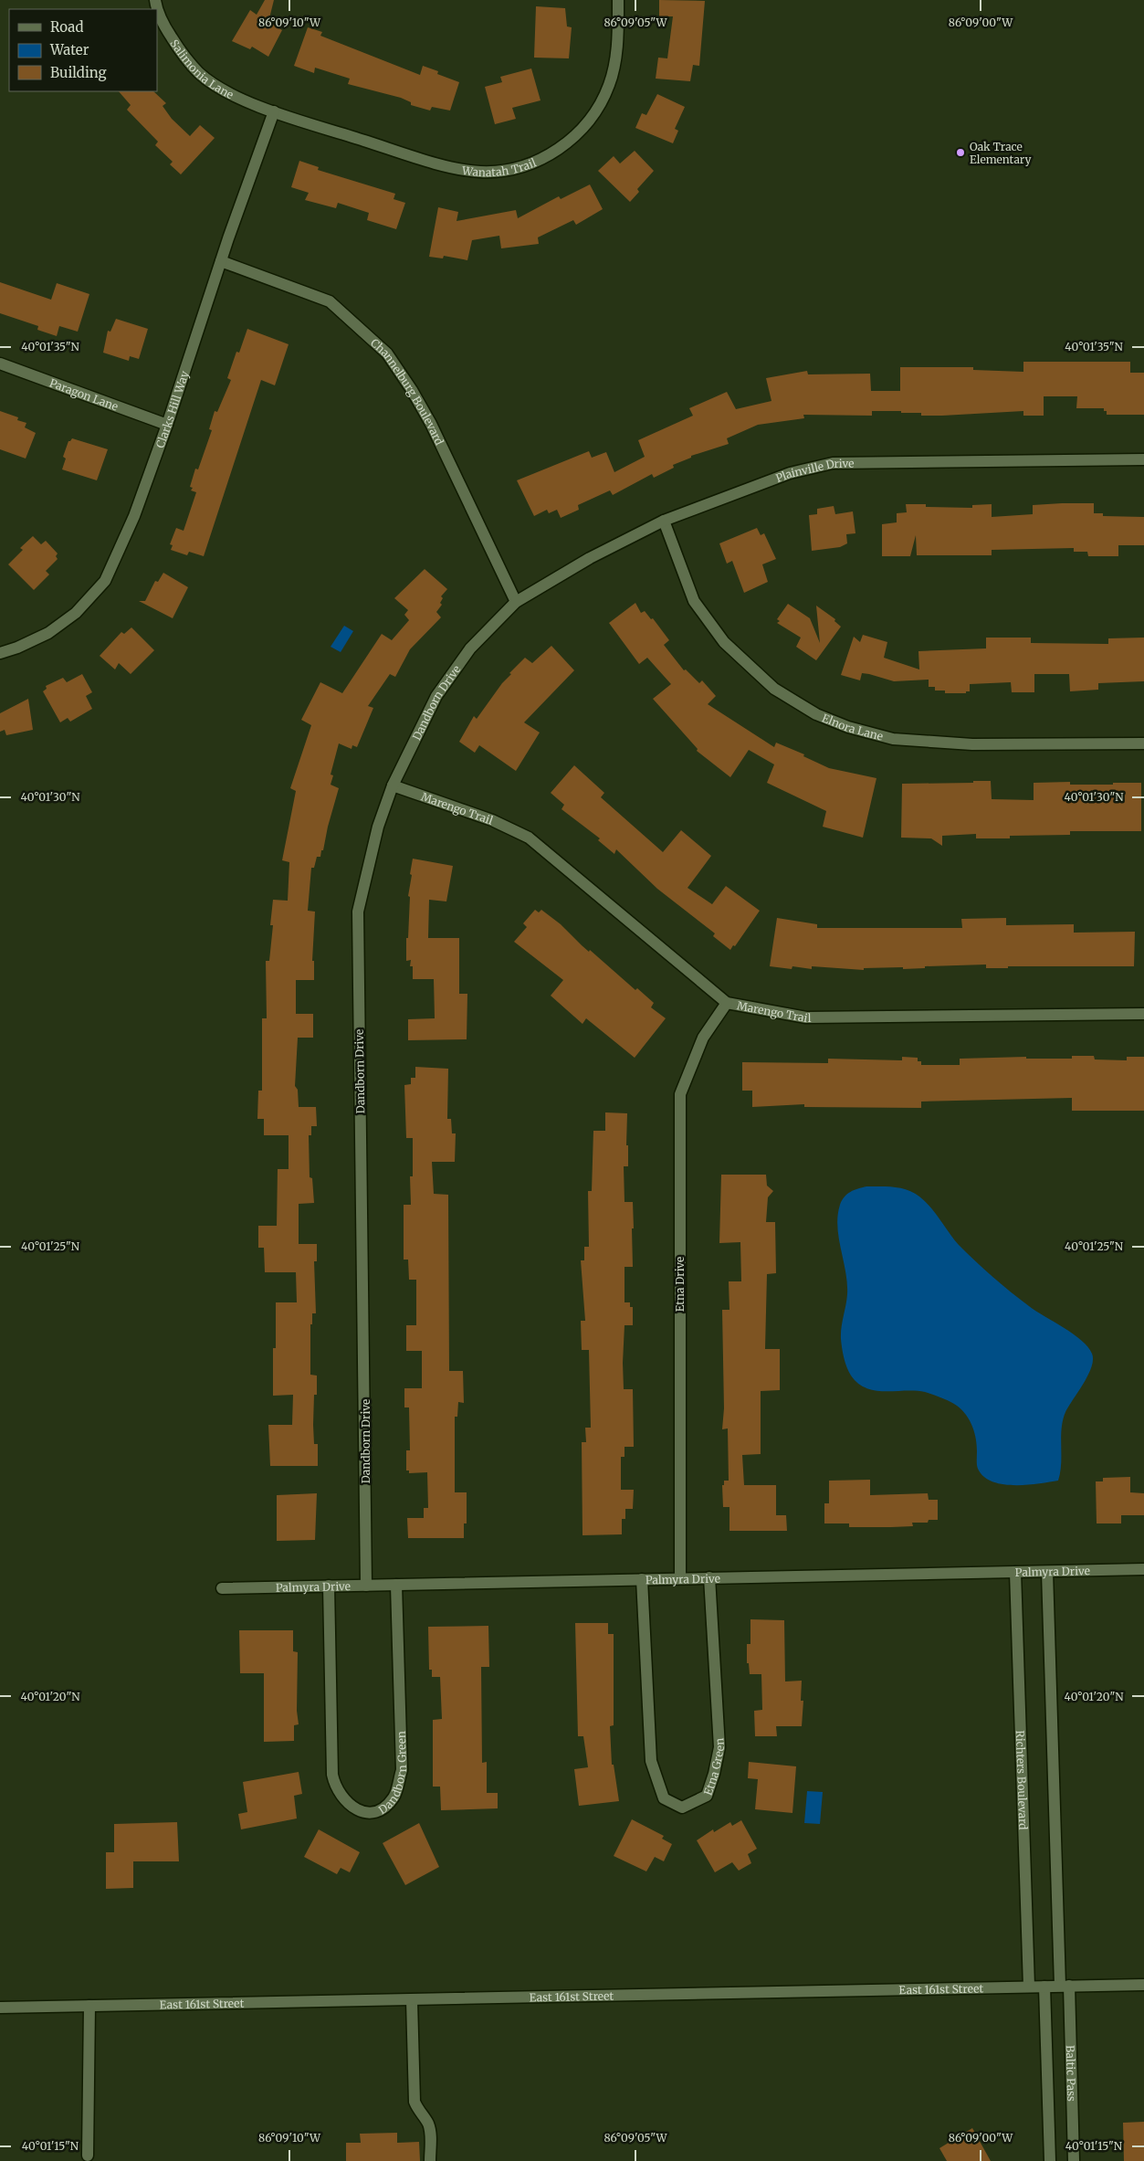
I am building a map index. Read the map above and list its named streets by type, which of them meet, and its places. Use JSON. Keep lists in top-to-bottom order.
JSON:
{
  "streets": {
    "street": [
      "Salimonia Lane",
      "Wanatah Trail",
      "Channelburg Boulevard",
      "Paragon Lane",
      "Clarks Hill Way",
      "Plainville Drive",
      "Dandborn Drive",
      "Elnora Lane",
      "Marengo Trail",
      "Etna Drive",
      "Palmyra Drive",
      "Etna Green",
      "Dandborn Green",
      "Richters Boulevard",
      "East 161st Street",
      "Baltic Pass"
    ]
  },
  "crossings": [
    ["Salimonia Lane", "Wanatah Trail"],
    ["Salimonia Lane", "Clarks Hill Way"],
    ["Wanatah Trail", "Clarks Hill Way"],
    ["Channelburg Boulevard", "Clarks Hill Way"],
    ["Channelburg Boulevard", "Plainville Drive"],
    ["Channelburg Boulevard", "Dandborn Drive"],
    ["Paragon Lane", "Clarks Hill Way"],
    ["Plainville Drive", "Dandborn Drive"],
    ["Plainville Drive", "Elnora Lane"],
    ["Dandborn Drive", "Marengo Trail"],
    ["Dandborn Drive", "Palmyra Drive"],
    ["Marengo Trail", "Etna Drive"],
    ["Etna Drive", "Palmyra Drive"],
    ["Palmyra Drive", "Etna Green"],
    ["Palmyra Drive", "Dandborn Green"],
    ["Palmyra Drive", "Richters Boulevard"],
    ["Richters Boulevard", "East 161st Street"],
    ["East 161st Street", "Baltic Pass"]
  ],
  "places": ["Oak Trace Elementary"],
  "legend": ["Road", "Water", "Building"],
  "coordinates": [
    "86°09'10\"W",
    "86°09'05\"W",
    "86°09'00\"W",
    "40°01'35\"N",
    "40°01'30\"N",
    "40°01'25\"N",
    "40°01'20\"N",
    "40°01'15\"N"
  ]
}
